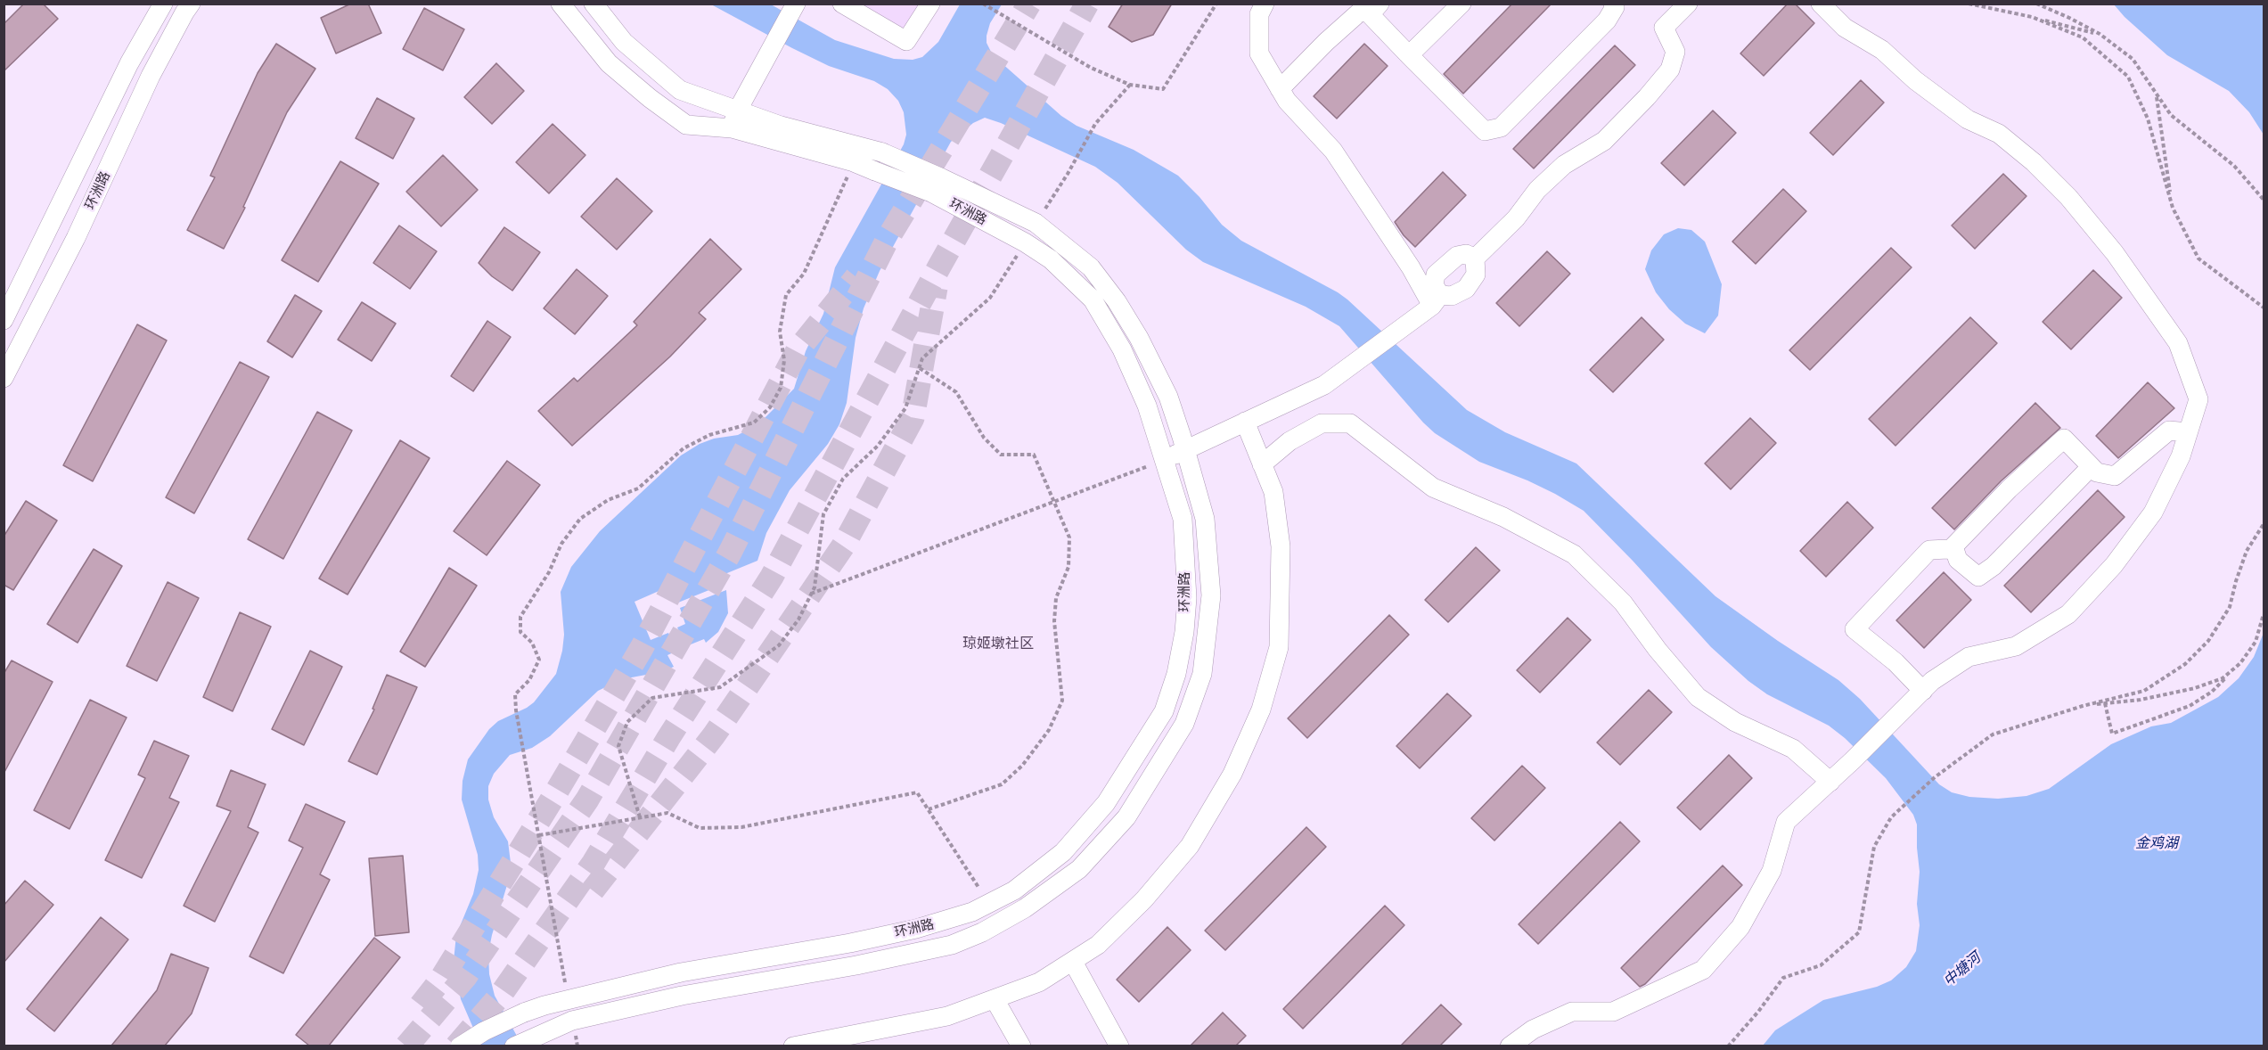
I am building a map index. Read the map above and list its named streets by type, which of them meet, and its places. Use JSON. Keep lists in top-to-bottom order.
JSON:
{
  "streets": {
    "street": ["环洲路"]
  },
  "districts": ["琼姬墩社区"],
  "water": ["金鸡湖", "中塘河"]
}
